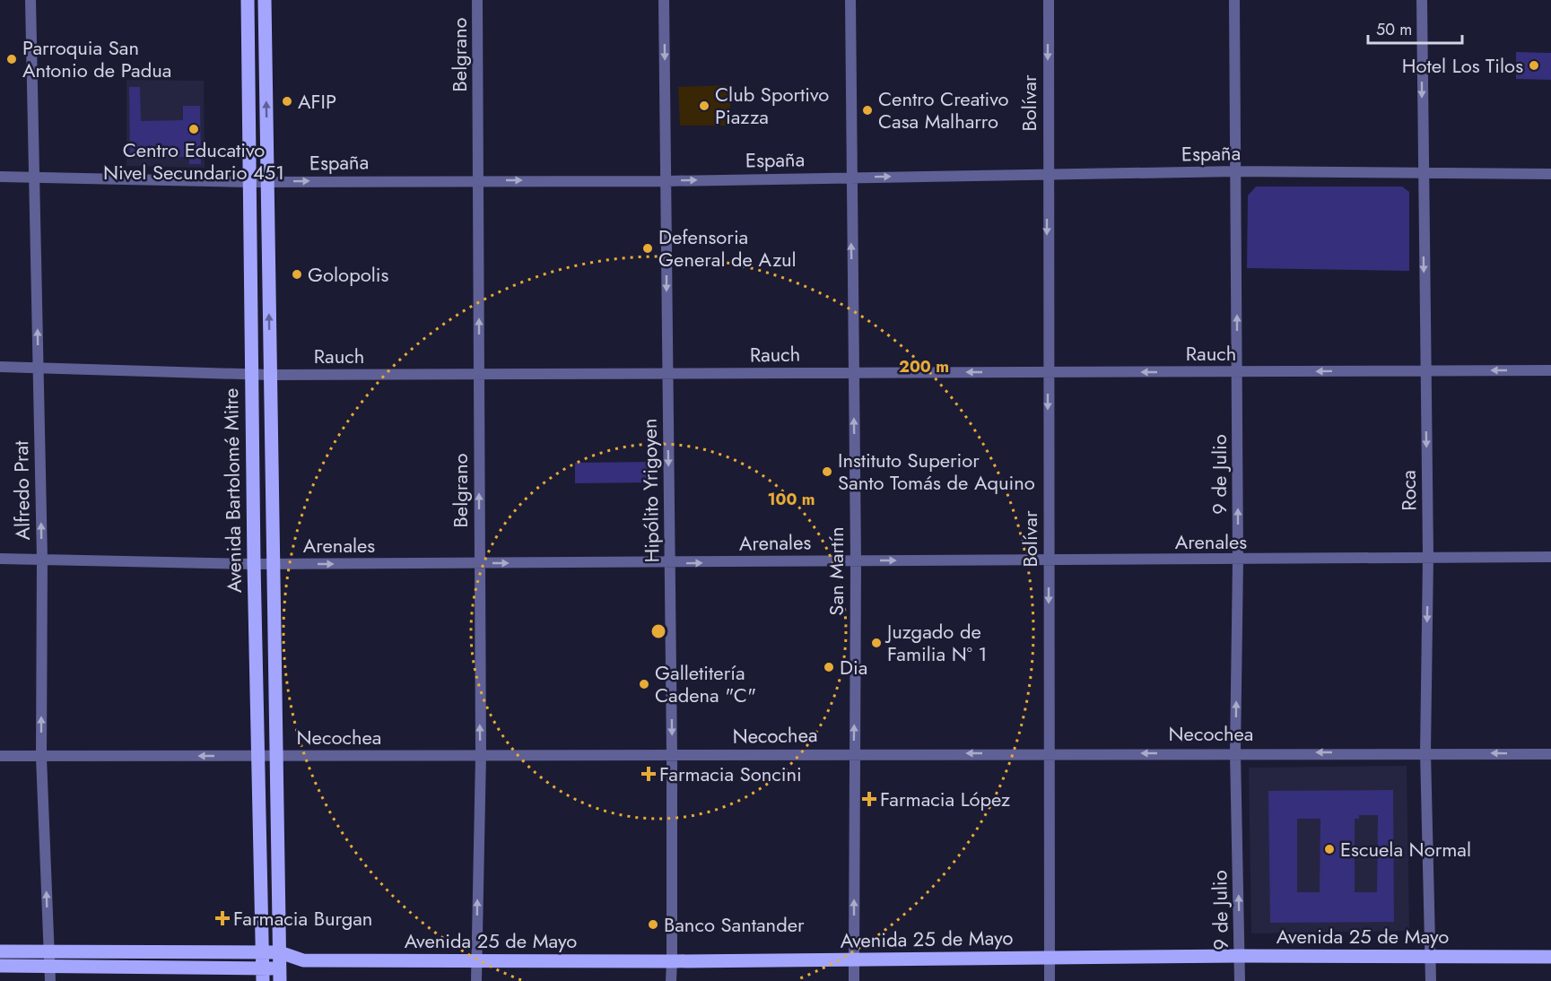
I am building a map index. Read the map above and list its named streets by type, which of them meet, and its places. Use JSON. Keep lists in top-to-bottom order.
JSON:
{
  "streets": {
    "main road": ["Avenida Bartolomé Mitre", "Avenida 25 de Mayo"],
    "street": [
      "Belgrano",
      "Bolívar",
      "España",
      "Rauch",
      "9 de Julio",
      "Alfredo Prat",
      "Hipólito Yrigoyen",
      "Roca",
      "Arenales",
      "San Martín",
      "Necochea"
    ]
  },
  "crossings": [
    ["Belgrano", "España"],
    ["Belgrano", "Rauch"],
    ["Belgrano", "Arenales"],
    ["Belgrano", "Necochea"],
    ["Belgrano", "Avenida 25 de Mayo"],
    ["Bolívar", "España"],
    ["Bolívar", "Rauch"],
    ["Bolívar", "Arenales"],
    ["Bolívar", "Necochea"],
    ["Bolívar", "Avenida 25 de Mayo"],
    ["España", "9 de Julio"],
    ["España", "Alfredo Prat"],
    ["España", "Avenida Bartolomé Mitre"],
    ["España", "Hipólito Yrigoyen"],
    ["España", "Roca"],
    ["España", "San Martín"],
    ["Rauch", "9 de Julio"],
    ["Rauch", "Alfredo Prat"],
    ["Rauch", "Avenida Bartolomé Mitre"],
    ["Rauch", "Hipólito Yrigoyen"],
    ["Rauch", "Roca"],
    ["Rauch", "San Martín"],
    ["9 de Julio", "Arenales"],
    ["9 de Julio", "Necochea"],
    ["9 de Julio", "Avenida 25 de Mayo"],
    ["Alfredo Prat", "Arenales"],
    ["Alfredo Prat", "Necochea"],
    ["Alfredo Prat", "Avenida 25 de Mayo"],
    ["Avenida Bartolomé Mitre", "Arenales"],
    ["Avenida Bartolomé Mitre", "Necochea"],
    ["Avenida Bartolomé Mitre", "Avenida 25 de Mayo"],
    ["Hipólito Yrigoyen", "Arenales"],
    ["Hipólito Yrigoyen", "Necochea"],
    ["Hipólito Yrigoyen", "Avenida 25 de Mayo"],
    ["Roca", "Arenales"],
    ["Roca", "Necochea"],
    ["Roca", "Avenida 25 de Mayo"],
    ["Arenales", "San Martín"],
    ["San Martín", "Necochea"],
    ["San Martín", "Avenida 25 de Mayo"]
  ],
  "one_way": [
    "Belgrano",
    "Bolívar",
    "España",
    "Rauch",
    "9 de Julio",
    "Alfredo Prat",
    "Hipólito Yrigoyen",
    "Roca",
    "Arenales",
    "San Martín",
    "Necochea"
  ],
  "places": {
    "other": [
      "Parroquia San Antonio de Padua",
      "Hotel Los Tilos",
      "AFIP",
      "Club Sportivo Piazza",
      "Centro Creativo Casa Malharro",
      "Centro Educativo Nivel Secundario 451",
      "Defensoria General de Azul",
      "Golopolis",
      "Instituto Superior Santo Tomás de Aquino",
      "Juzgado de Familia N° 1",
      "Dia",
      "Galletitería Cadena \"C\"",
      "Escuela Normal",
      "Banco Santander"
    ],
    "health": ["Farmacia Soncini", "Farmacia López", "Farmacia Burgan"]
  },
  "scale_bar": "50 m",
  "rings": ["200 m", "100 m"]
}
